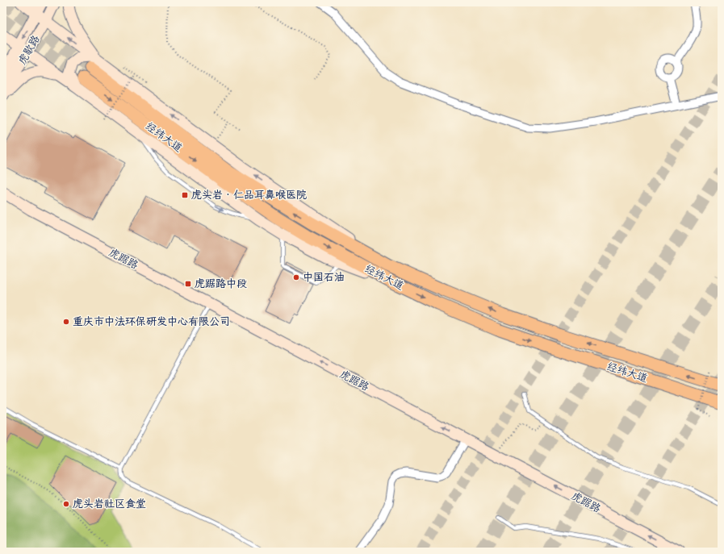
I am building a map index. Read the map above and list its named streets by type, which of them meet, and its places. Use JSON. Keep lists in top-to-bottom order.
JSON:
{
  "streets": {
    "main road": ["经纬大道"],
    "street": ["虎歇路", "虎踞路"]
  },
  "one_way": ["虎踞路"],
  "places": {
    "transit": ["虎头岩‧仁品耳鼻喉医院", "虎踞路中段"],
    "other": ["中国石油", "重庆市中法环保研发中心有限公司", "虎头岩社区食堂"]
  }
}
